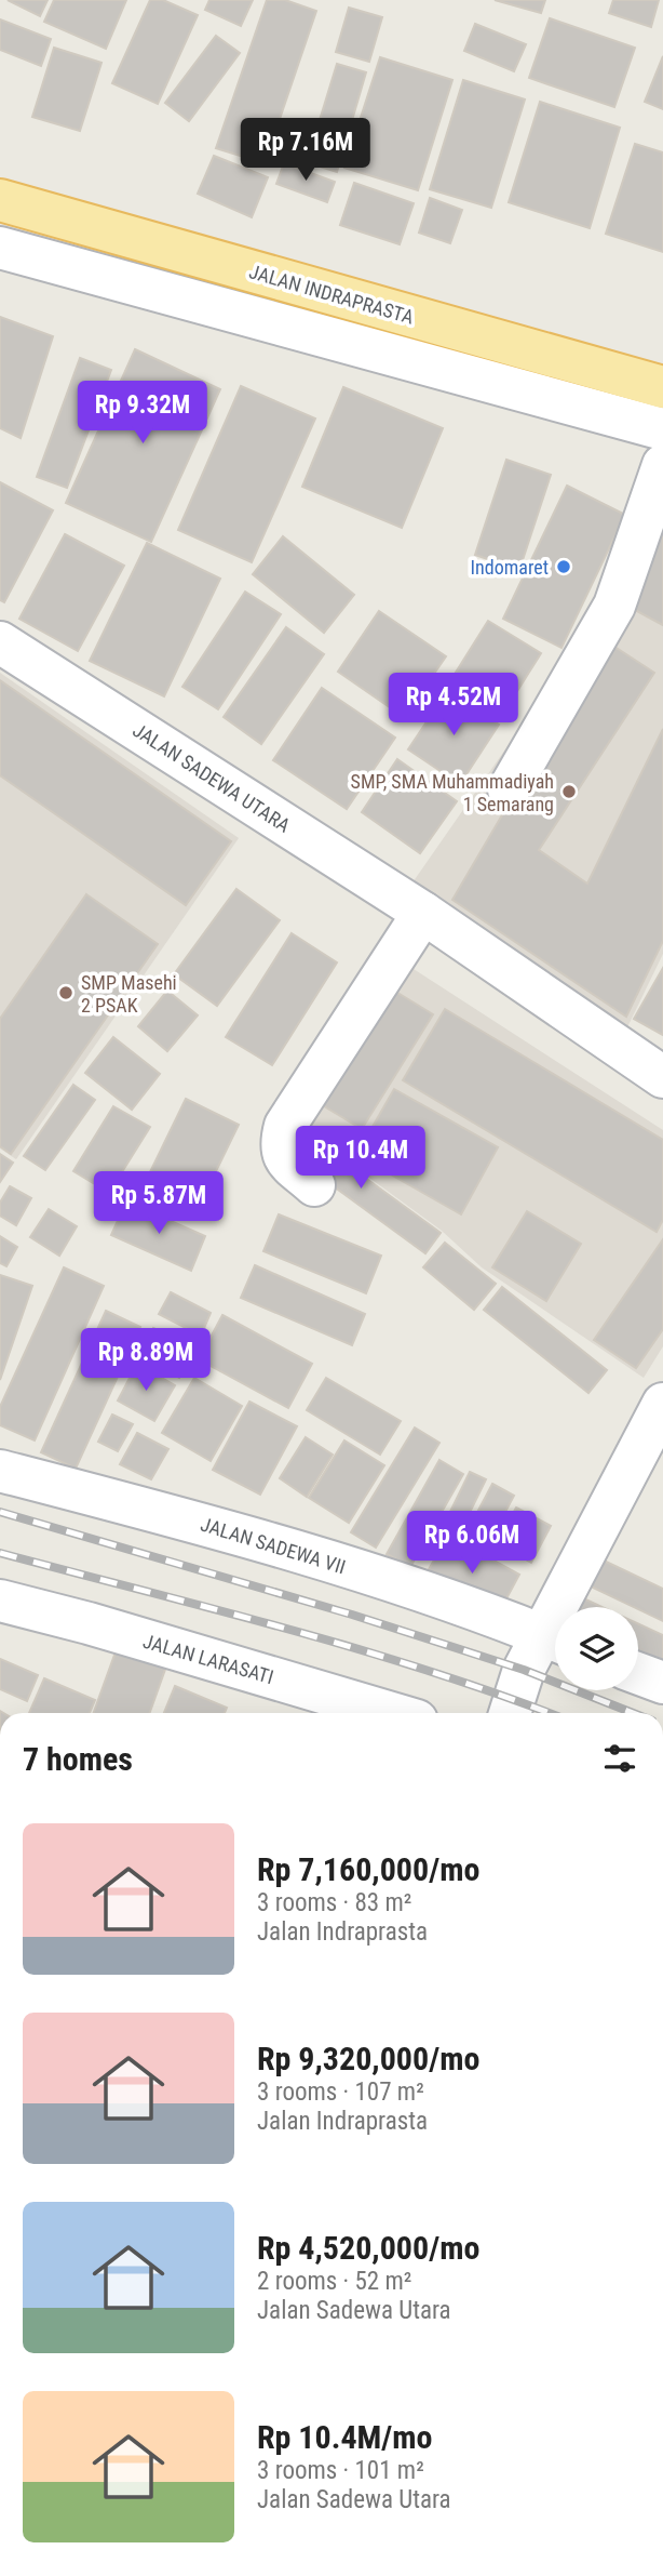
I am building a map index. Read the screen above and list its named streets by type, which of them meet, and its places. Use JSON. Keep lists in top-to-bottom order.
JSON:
{
  "streets": {
    "main road": ["JALAN INDRAPRASTA"],
    "street": ["JALAN SADEWA UTARA", "JALAN SADEWA VII", "JALAN LARASATI"]
  },
  "places": ["Indomaret", "SMP, SMA Muhammadiyah 1 Semarang", "SMP Masehi 2 PSAK"],
  "page": {
    "price": [
      "Rp 7.16M",
      "Rp 9.32M",
      "Rp 4.52M",
      "Rp 10.4M",
      "Rp 5.87M",
      "Rp 8.89M",
      "Rp 6.06M"
    ],
    "heading": "7 homes",
    "list": [
      {
        "name": "Rp 7,160,000/mo",
        "note": "3 rooms · 83 m² · Jalan Indraprasta"
      },
      {
        "name": "Rp 9,320,000/mo",
        "note": "3 rooms · 107 m² · Jalan Indraprasta"
      },
      {
        "name": "Rp 4,520,000/mo",
        "note": "2 rooms · 52 m² · Jalan Sadewa Utara"
      },
      {
        "name": "Rp 10.4M/mo",
        "note": "3 rooms · 101 m² · Jalan Sadewa Utara"
      }
    ]
  }
}
